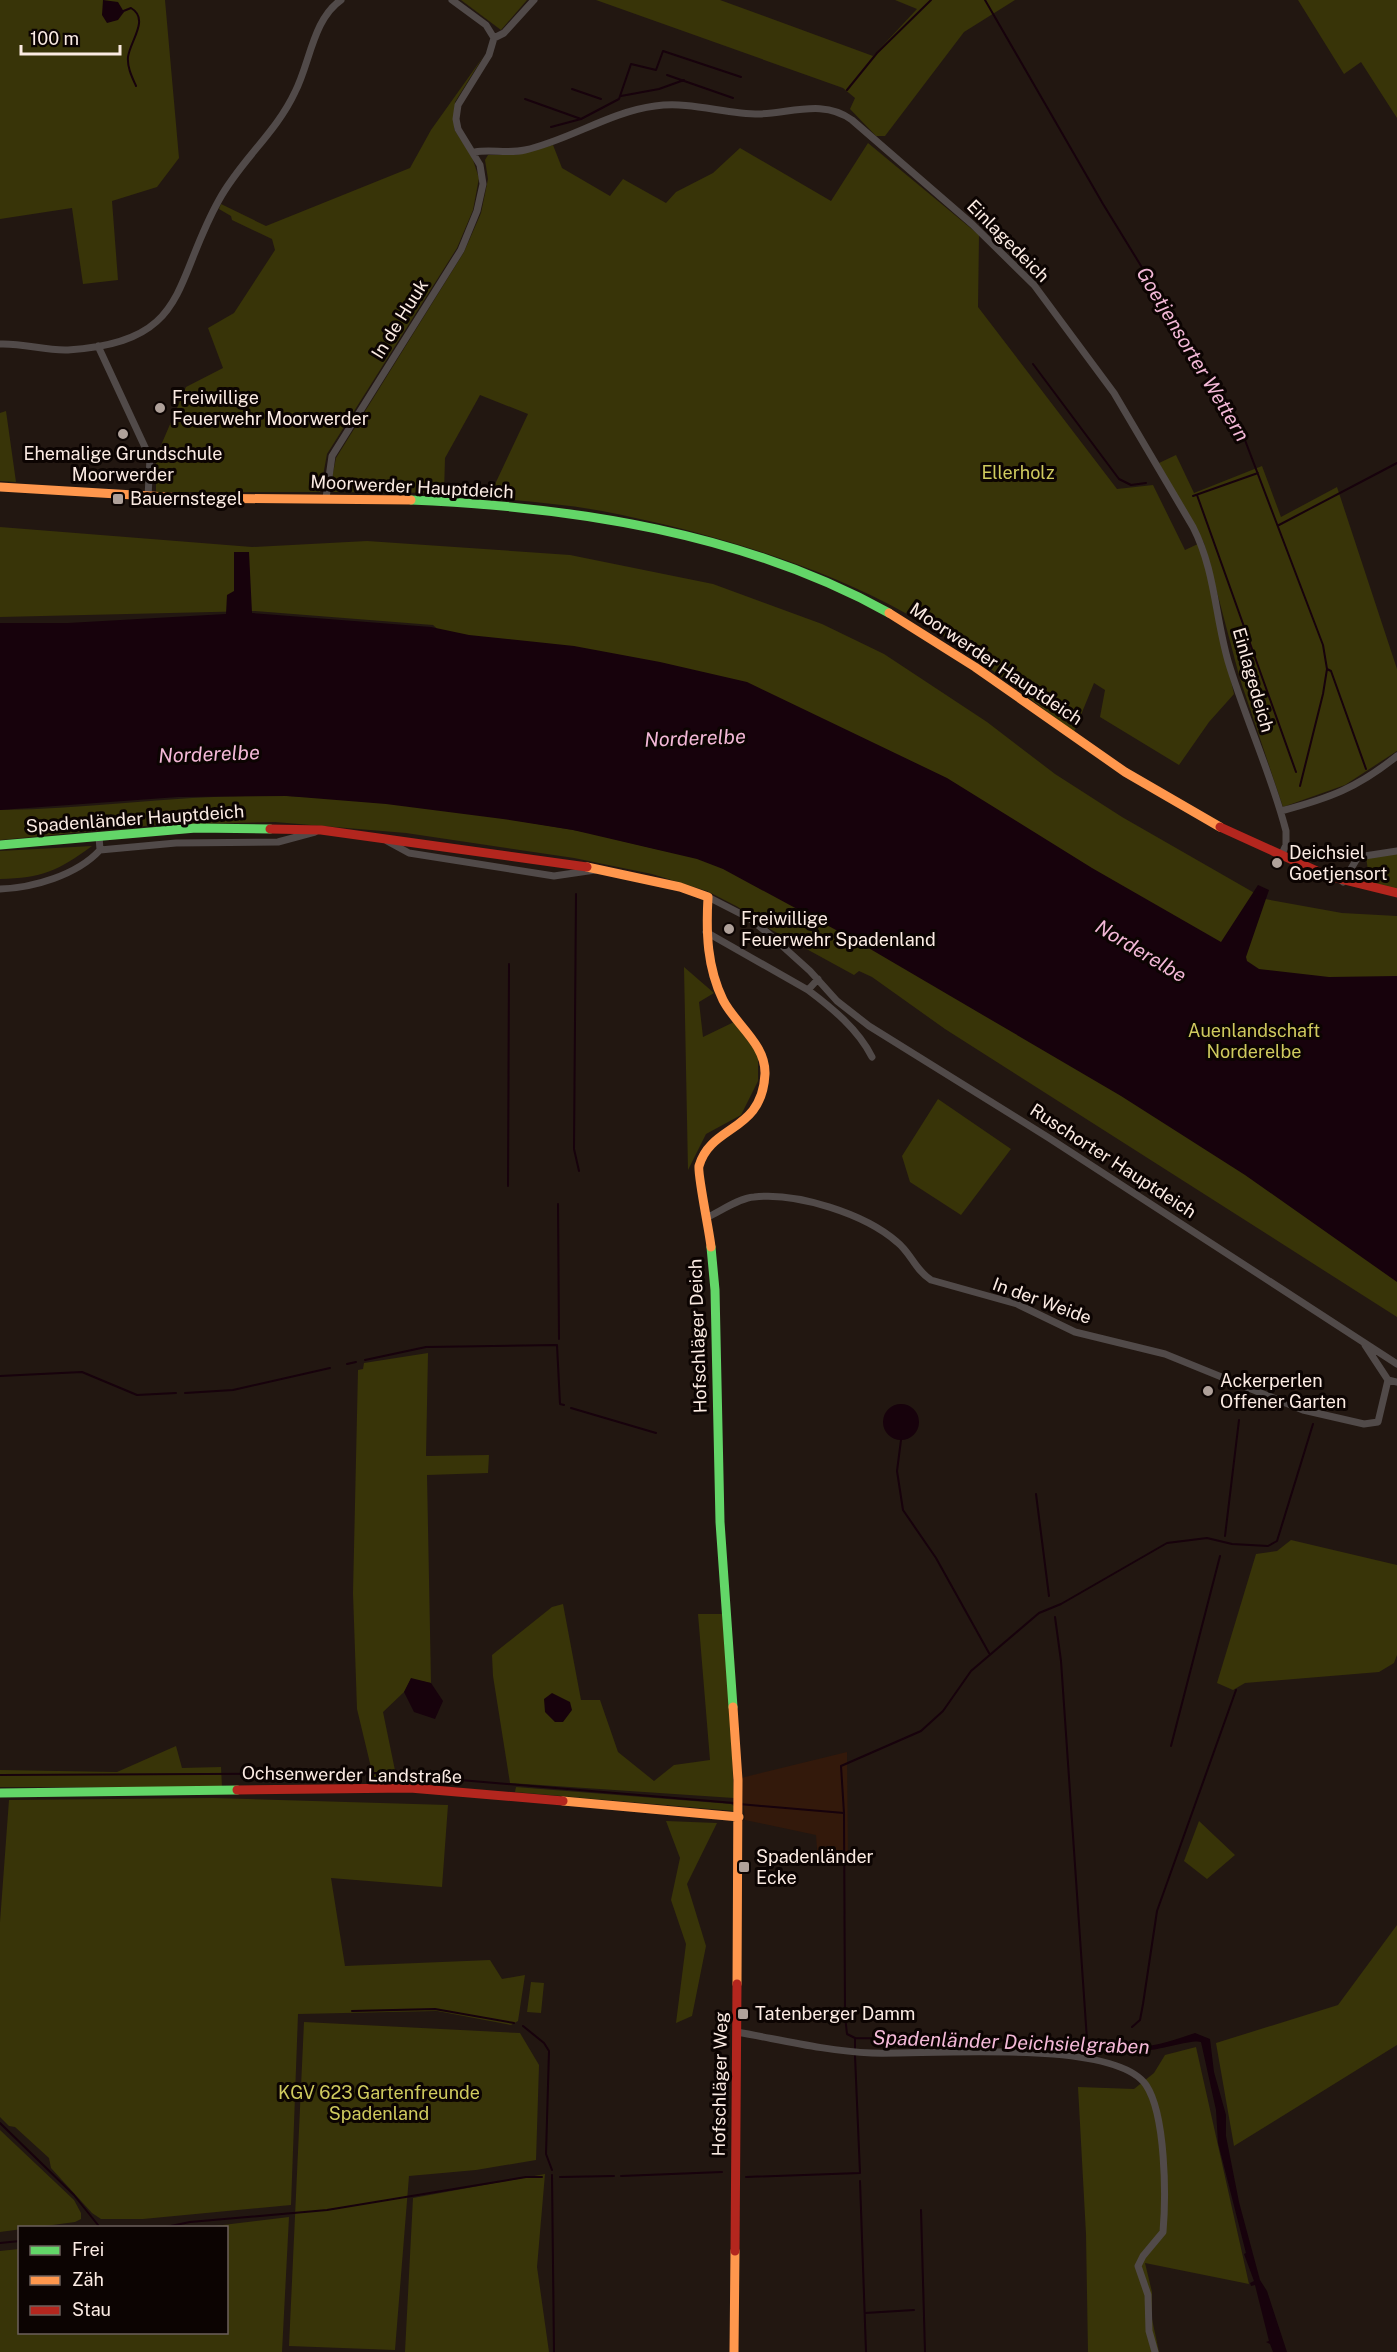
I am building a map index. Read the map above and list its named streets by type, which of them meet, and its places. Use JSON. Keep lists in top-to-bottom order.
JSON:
{
  "streets": {
    "street": [
      "Einlagedeich",
      "In de Huuk",
      "Moorwerder Hauptdeich",
      "Spadenländer Hauptdeich",
      "Ruschorter Hauptdeich",
      "In der Weide",
      "Hofschläger Deich",
      "Ochsenwerder Landstraße",
      "Hofschläger Weg"
    ]
  },
  "crossings": [
    ["Einlagedeich", "In de Huuk"],
    ["Einlagedeich", "Moorwerder Hauptdeich"],
    ["In de Huuk", "Moorwerder Hauptdeich"],
    ["Spadenländer Hauptdeich", "Ruschorter Hauptdeich"],
    ["Spadenländer Hauptdeich", "Hofschläger Deich"],
    ["Ruschorter Hauptdeich", "Hofschläger Deich"],
    ["In der Weide", "Hofschläger Deich"],
    ["Hofschläger Deich", "Ochsenwerder Landstraße"],
    ["Hofschläger Deich", "Hofschläger Weg"],
    ["Ochsenwerder Landstraße", "Hofschläger Weg"]
  ],
  "water": ["Goetjensorter Wettern", "Norderelbe", "Spadenländer Deichsielgraben"],
  "parks": ["Ellerholz", "Auenlandschaft Norderelbe", "KGV 623 Gartenfreunde Spadenland"],
  "places": {
    "other": [
      "Freiwillige Feuerwehr Moorwerder",
      "Ehemalige Grundschule Moorwerder",
      "Deichsiel Goetjensort",
      "Freiwillige Feuerwehr Spadenland",
      "Ackerperlen Offener Garten"
    ],
    "transit": ["Bauernstegel", "Spadenländer Ecke", "Tatenberger Damm"]
  },
  "legend": ["Frei", "Zäh", "Stau"],
  "scale_bar": "100 m"
}
